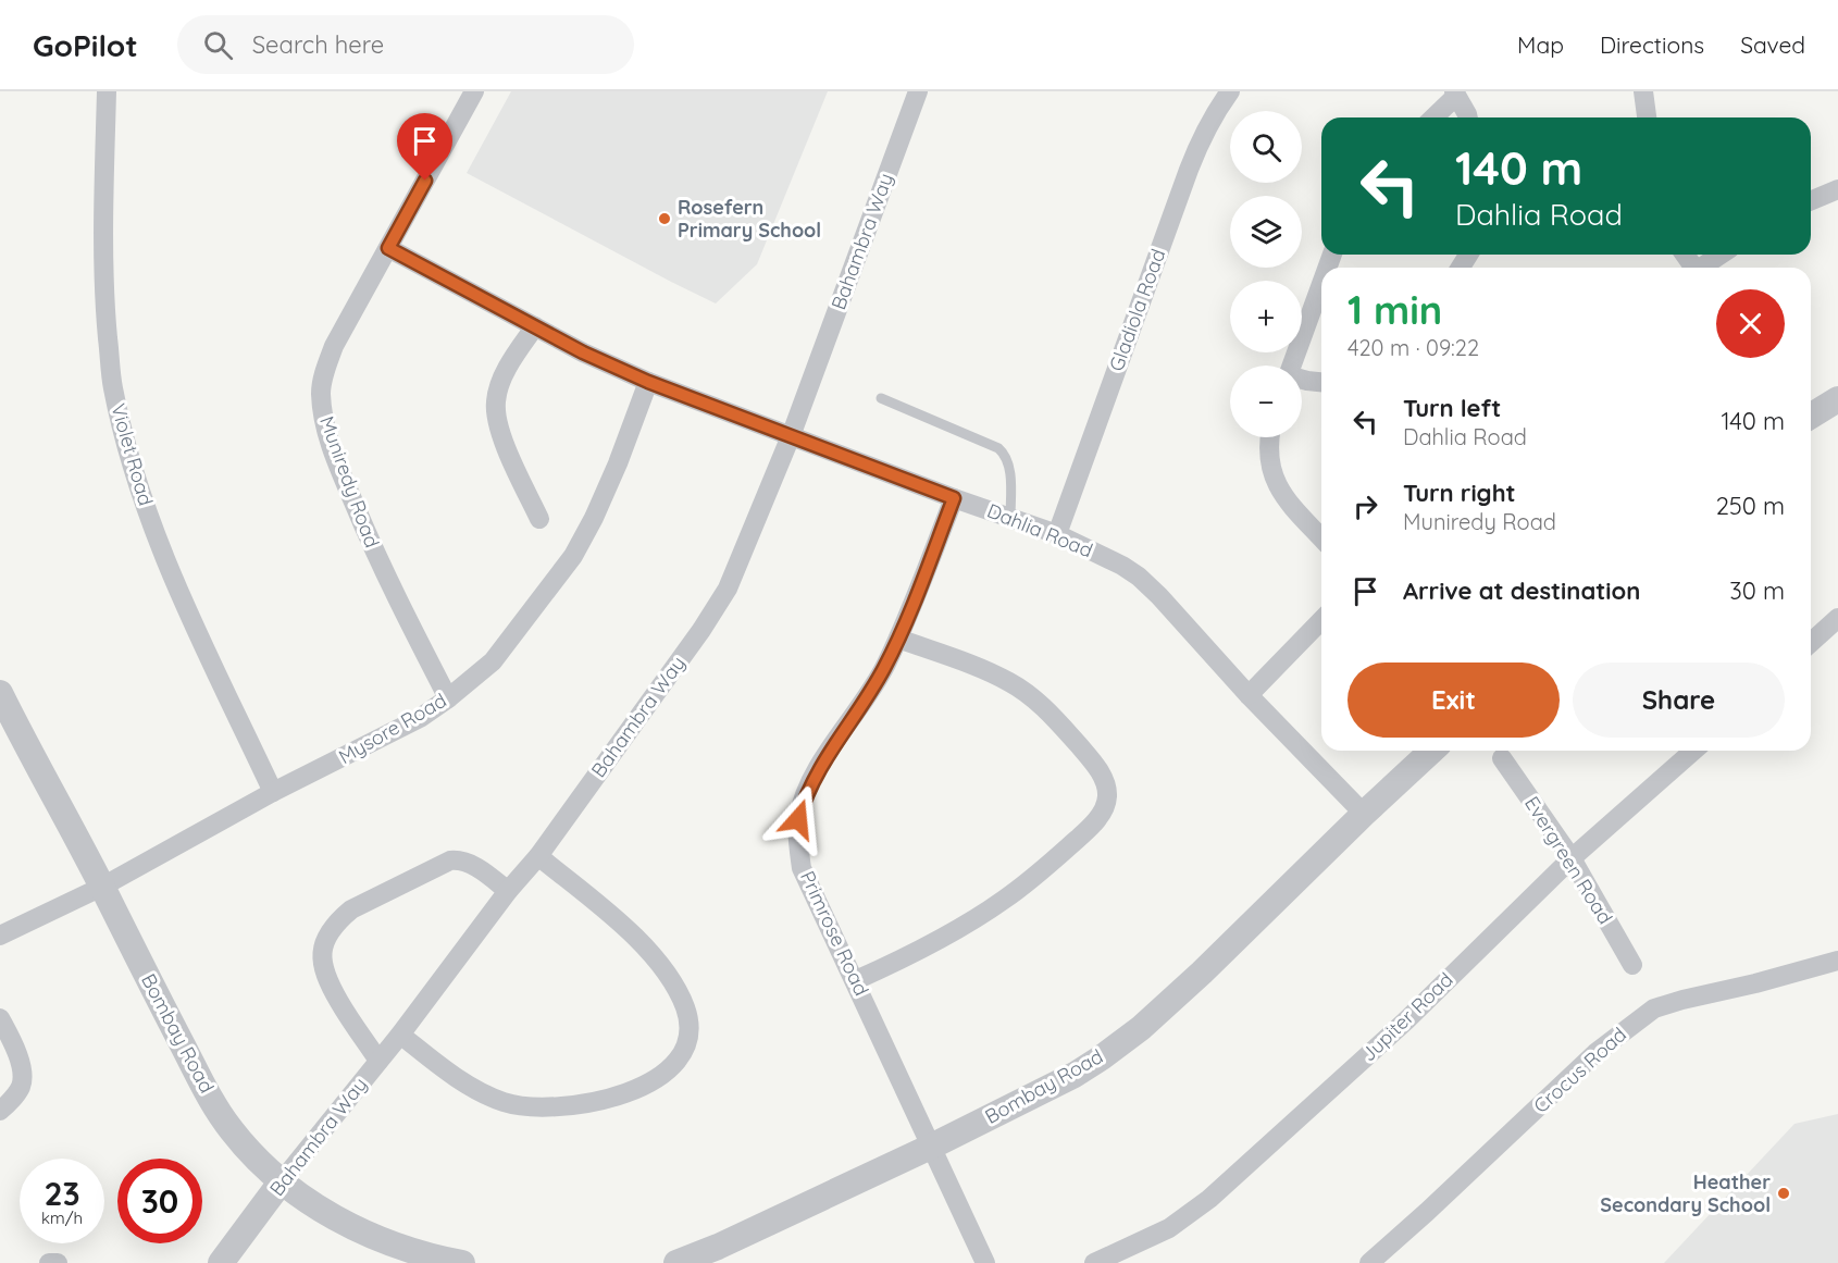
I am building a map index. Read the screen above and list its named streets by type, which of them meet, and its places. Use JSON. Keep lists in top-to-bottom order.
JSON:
{
  "streets": {
    "street": [
      "Bahambra Way",
      "Gladiola Road",
      "Violet Road",
      "Muniredy Road",
      "Dahlia Road",
      "Mysore Road",
      "Evergreen Road",
      "Primrose Road",
      "Jupiter Road",
      "Bombay Road",
      "Crocus Road"
    ]
  },
  "crossings": [
    ["Bahambra Way", "Dahlia Road"],
    ["Bahambra Way", "Bombay Road"],
    ["Gladiola Road", "Dahlia Road"],
    ["Violet Road", "Mysore Road"],
    ["Muniredy Road", "Dahlia Road"],
    ["Muniredy Road", "Mysore Road"],
    ["Dahlia Road", "Mysore Road"],
    ["Dahlia Road", "Primrose Road"],
    ["Dahlia Road", "Bombay Road"],
    ["Mysore Road", "Bombay Road"],
    ["Evergreen Road", "Jupiter Road"],
    ["Primrose Road", "Bombay Road"]
  ],
  "places": ["Rosefern Primary School", "Heather Secondary School"],
  "page": {
    "header": "GoPilot",
    "search": "Search here",
    "nav": ["Map", "Directions", "Saved"],
    "map_buttons": ["+", "−"],
    "turn": ["140 m", "Dahlia Road"],
    "heading": ["1 min", "420 m · 09:22"],
    "list": [
      {
        "name": "Turn left",
        "note": "Dahlia Road",
        "value": "140 m"
      },
      {
        "name": "Turn right",
        "note": "Muniredy Road",
        "value": "250 m"
      },
      {
        "name": "Arrive at destination",
        "value": "30 m"
      }
    ],
    "buttons": ["Exit", "Share"],
    "speed": "23 km/h",
    "limit": "30"
  }
}
